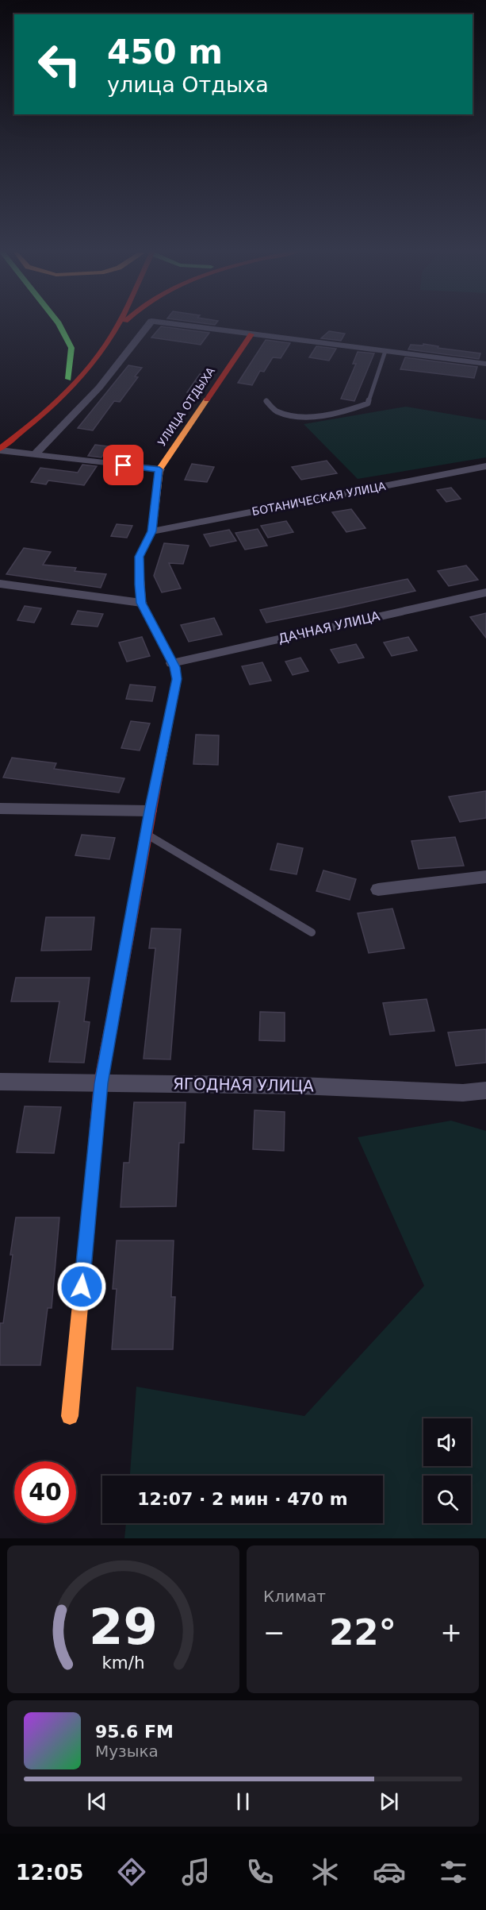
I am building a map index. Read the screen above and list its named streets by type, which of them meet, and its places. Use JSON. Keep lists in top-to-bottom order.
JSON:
{
  "streets": {
    "main road": ["УЛИЦА ОТДЫХА"],
    "street": ["БОТАНИЧЕСКАЯ УЛИЦА", "ДАЧНАЯ УЛИЦА", "ЯГОДНАЯ УЛИЦА"]
  },
  "crossings": [
    ["УЛИЦА ОТДЫХА", "БОТАНИЧЕСКАЯ УЛИЦА"],
    ["УЛИЦА ОТДЫХА", "ДАЧНАЯ УЛИЦА"],
    ["УЛИЦА ОТДЫХА", "ЯГОДНАЯ УЛИЦА"]
  ],
  "page": {
    "turn": ["450 m", "улица Отдыха"],
    "limit": "40",
    "trip": "12:07 · 2 мин · 470 m",
    "tile": "Климат",
    "heat": ["−", "22°", "+"],
    "song": ["95.6 FM", "Музыка"],
    "tabs": "12:05",
    "gauge": ["29", "km/h"]
  }
}
